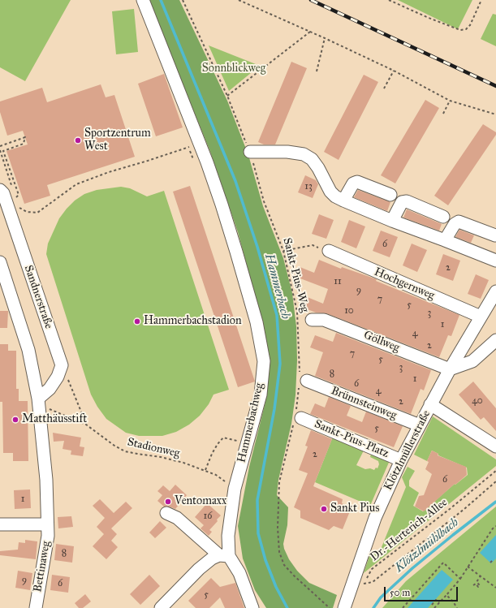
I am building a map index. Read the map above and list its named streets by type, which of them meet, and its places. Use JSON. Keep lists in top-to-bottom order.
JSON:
{
  "streets": {
    "street": [
      "Hochgernweg",
      "Sandnerstraße",
      "Göllweg",
      "Brünnsteinweg",
      "Hammerbachweg",
      "Sankt-Pius-Platz",
      "Klötzlmüllerstraße",
      "Bettinaweg"
    ],
    "path": ["Sankt-Pius-Weg", "Stadionweg", "Dr.-Herterich-Allee"]
  },
  "crossings": [
    ["Sankt-Pius-Weg", "Brünnsteinweg"],
    ["Sankt-Pius-Weg", "Sankt-Pius-Platz"],
    ["Hochgernweg", "Klötzlmüllerstraße"],
    ["Göllweg", "Klötzlmüllerstraße"],
    ["Brünnsteinweg", "Klötzlmüllerstraße"],
    ["Hammerbachweg", "Stadionweg"],
    ["Sankt-Pius-Platz", "Klötzlmüllerstraße"]
  ],
  "water": ["Hammerbach", "Klötzlmühlbach"],
  "parks": ["Sonnblickweg"],
  "places": [
    "Sportzentrum West",
    "Hammerbachstadion",
    "Matthäusstift",
    "Ventomaxx",
    "Sankt Pius"
  ],
  "house_numbers": [
    "13",
    "6",
    "2",
    "11",
    "9",
    "7",
    "5",
    "10",
    "3",
    "1",
    "4",
    "2",
    "7",
    "5",
    "3",
    "8",
    "1",
    "6",
    "4",
    "40",
    "2",
    "5",
    "2",
    "6",
    "1",
    "16",
    "8",
    "9",
    "6",
    "5"
  ],
  "scale_bar": "50 m"
}
